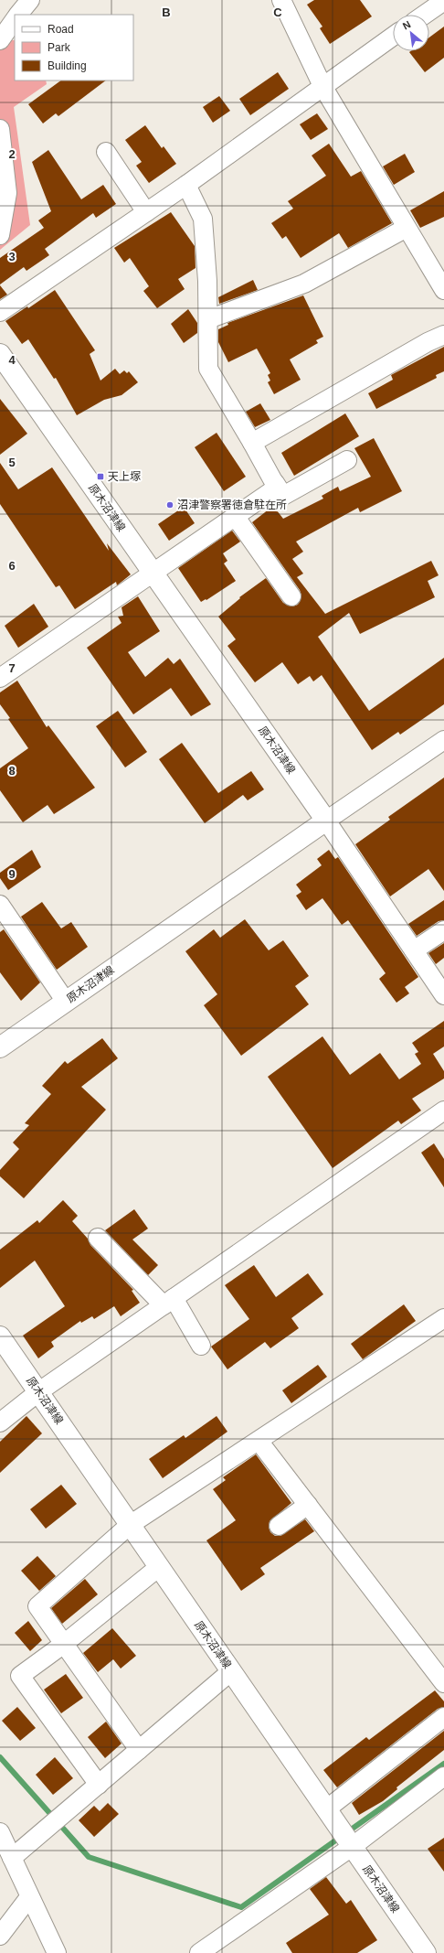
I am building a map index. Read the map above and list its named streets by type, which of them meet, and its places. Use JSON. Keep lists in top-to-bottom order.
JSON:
{
  "streets": {
    "main road": ["原木沼津線"]
  },
  "places": {
    "transit": ["天上塚"],
    "other": ["沼津警察署徳倉駐在所"]
  },
  "legend": ["Road", "Park", "Building"],
  "north": "top left",
  "grid": {
    "columns": ["B", "C"],
    "rows": [
      "2",
      "3",
      "4",
      "5",
      "6",
      "7",
      "8",
      "9"
    ]
  }
}
